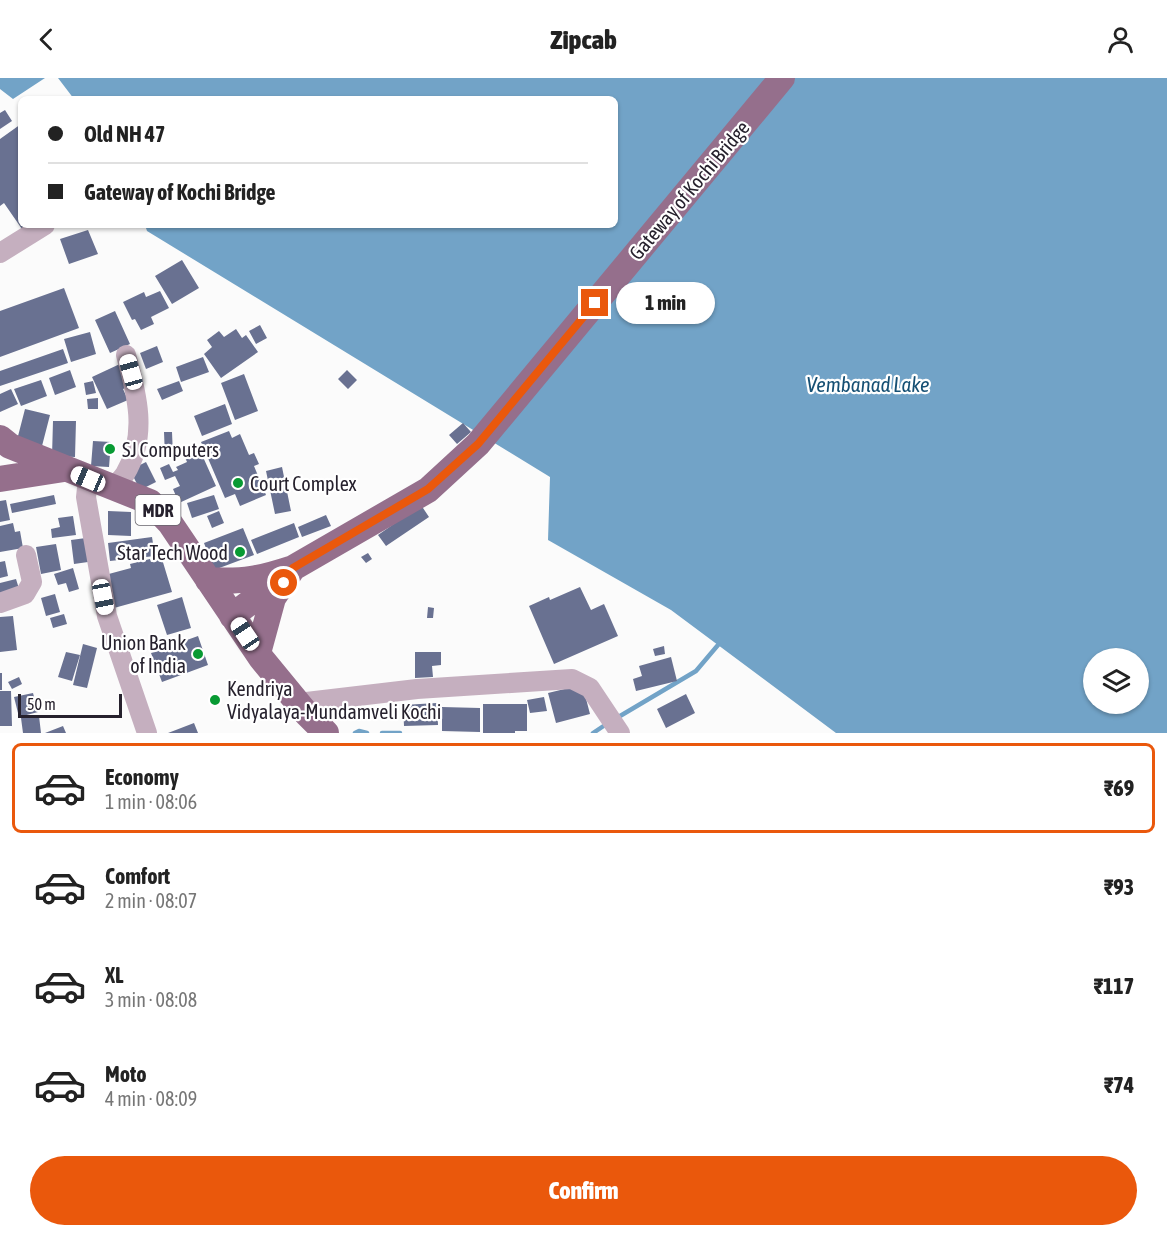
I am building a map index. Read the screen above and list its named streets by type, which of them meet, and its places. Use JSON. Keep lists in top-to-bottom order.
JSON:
{
  "streets": {
    "main road": ["Gateway of Kochi Bridge", "MDR"]
  },
  "water": ["Vembanad Lake"],
  "places": [
    "SJ Computers",
    "Court Complex",
    "Star Tech Wood",
    "Union Bank of India",
    "Kendriya Vidyalaya-Mundamveli Kochi"
  ],
  "scale_bar": "50 m",
  "page": {
    "header": "Zipcab",
    "banner": ["Old NH 47", "Gateway of Kochi Bridge"],
    "bubble": "1 min",
    "scale": "50 m",
    "list": [
      {
        "name": "Economy",
        "note": "1 min · 08:06",
        "value": "₹69"
      },
      {
        "name": "Comfort",
        "note": "2 min · 08:07",
        "value": "₹93"
      },
      {
        "name": "XL",
        "note": "3 min · 08:08",
        "value": "₹117"
      },
      {
        "name": "Moto",
        "note": "4 min · 08:09",
        "value": "₹74"
      }
    ],
    "buttons": "Confirm"
  }
}
